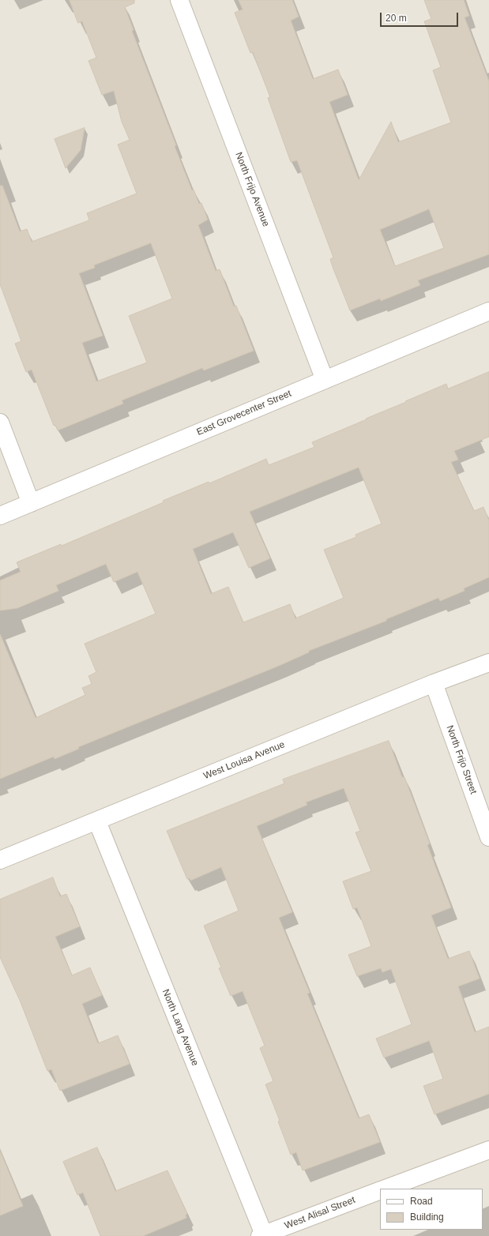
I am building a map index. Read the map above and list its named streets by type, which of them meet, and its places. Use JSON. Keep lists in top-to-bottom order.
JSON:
{
  "streets": {
    "street": [
      "North Frijo Avenue",
      "East Grovecenter Street",
      "North Frijo Street",
      "West Louisa Avenue",
      "North Lang Avenue",
      "West Alisal Street"
    ]
  },
  "crossings": [
    ["North Frijo Avenue", "East Grovecenter Street"],
    ["North Frijo Street", "West Louisa Avenue"],
    ["West Louisa Avenue", "North Lang Avenue"],
    ["North Lang Avenue", "West Alisal Street"]
  ],
  "legend": ["Road", "Building"],
  "scale_bar": "20 m"
}
